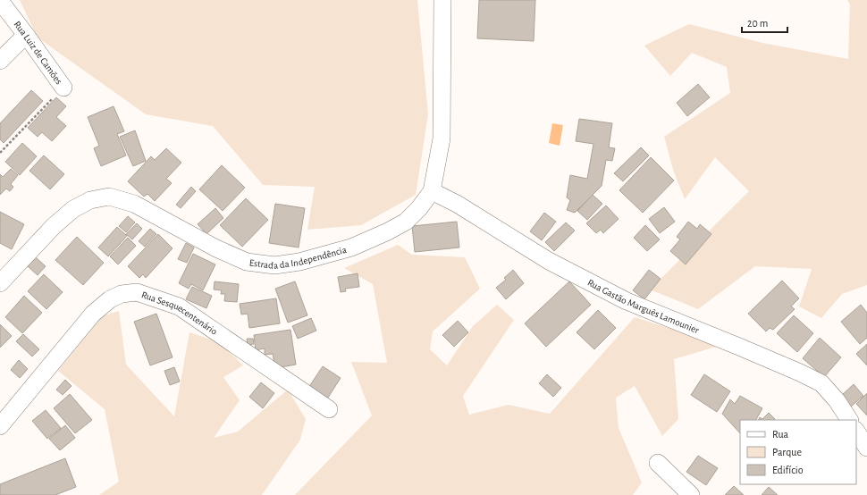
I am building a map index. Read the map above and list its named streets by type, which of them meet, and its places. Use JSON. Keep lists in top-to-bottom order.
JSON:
{
  "streets": {
    "street": [
      "Rua Luiz de Camões",
      "Estrada da Independência",
      "Rua Gastão Marguês Lamounier",
      "Rua Sesquecentenário"
    ]
  },
  "crossings": [
    ["Estrada da Independência", "Rua Gastão Marguês Lamounier"]
  ],
  "legend": ["Rua", "Parque", "Edifício"],
  "scale_bar": "20 m"
}
